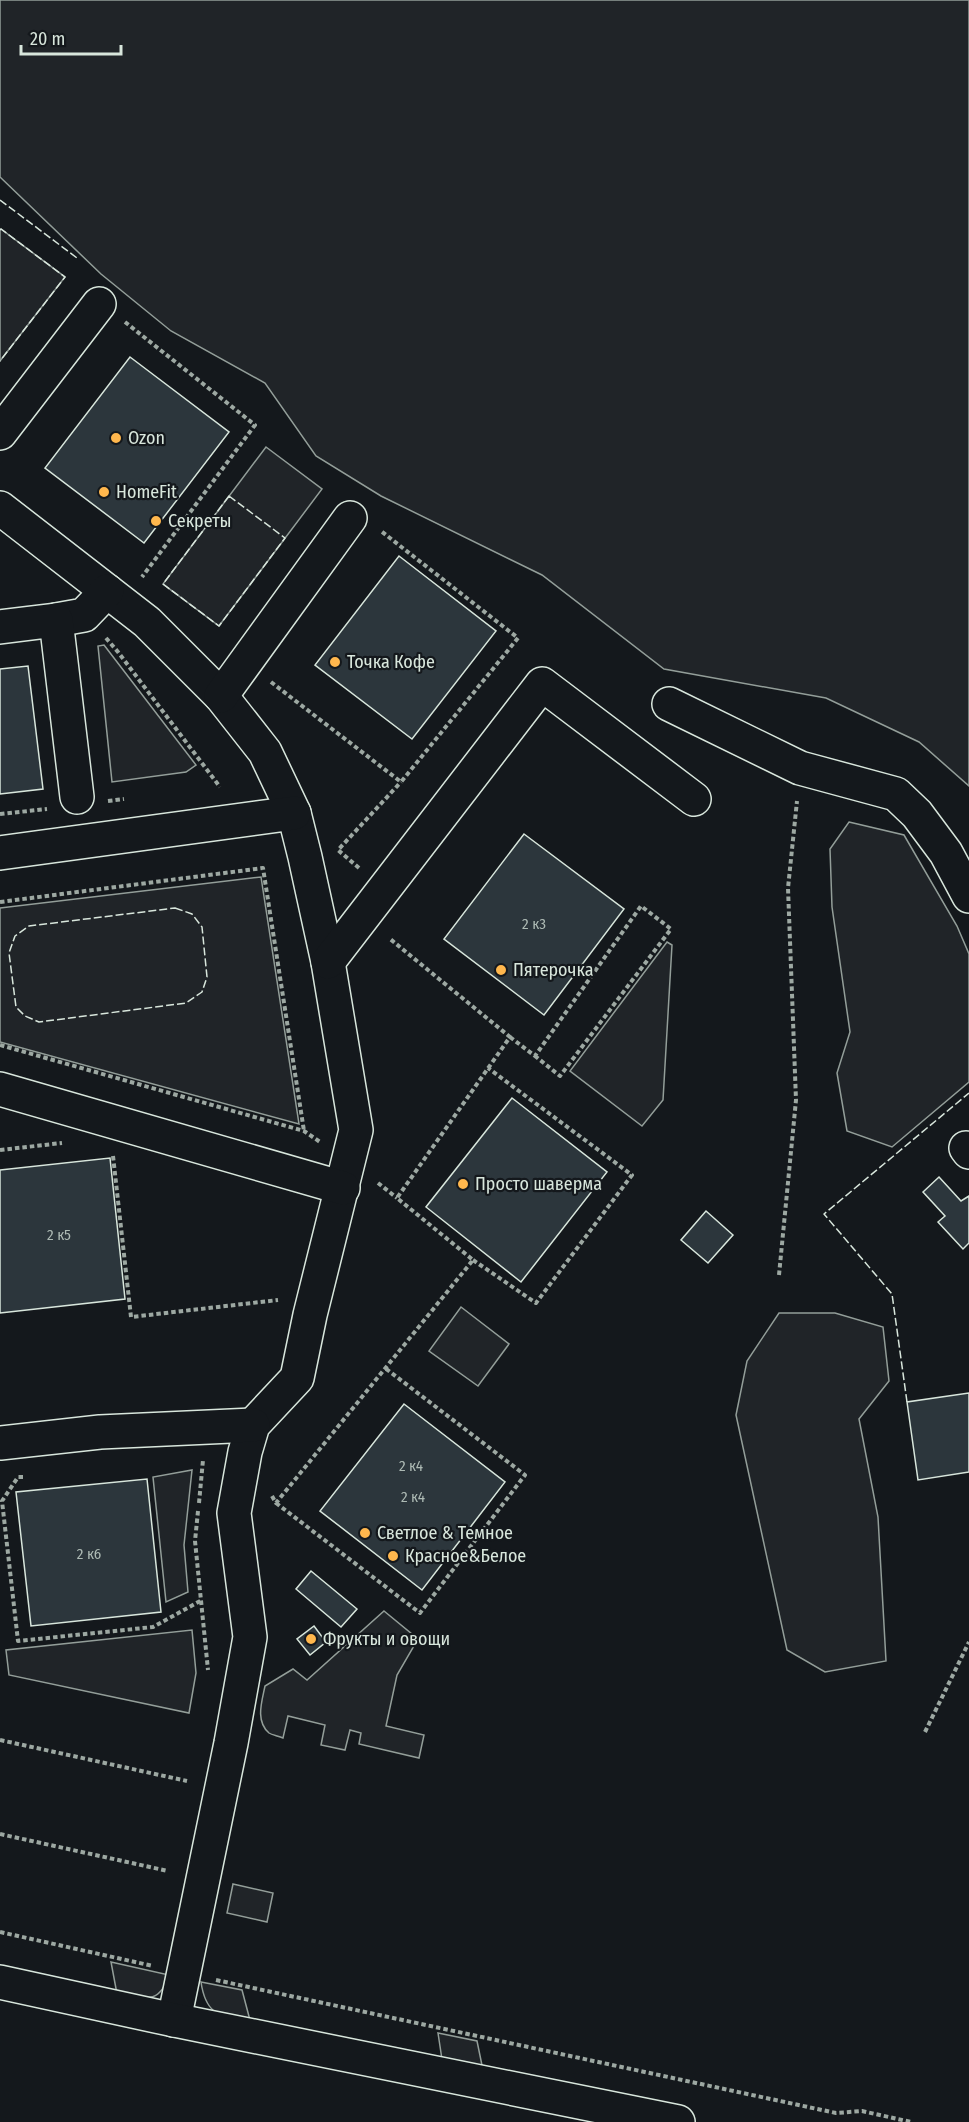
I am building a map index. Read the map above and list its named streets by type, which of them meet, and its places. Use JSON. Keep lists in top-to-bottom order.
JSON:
{
  "places": [
    "Ozon",
    "HomeFit",
    "Секреты",
    "Точка Кофе",
    "Пятерочка",
    "Просто шаверма",
    "Светлое & Темное",
    "Красное&Белое",
    "Фрукты и овощи"
  ],
  "house_numbers": [
    "2 к3",
    "2 к5",
    "2 к4",
    "2 к4",
    "2 к6"
  ],
  "scale_bar": "20 m"
}
